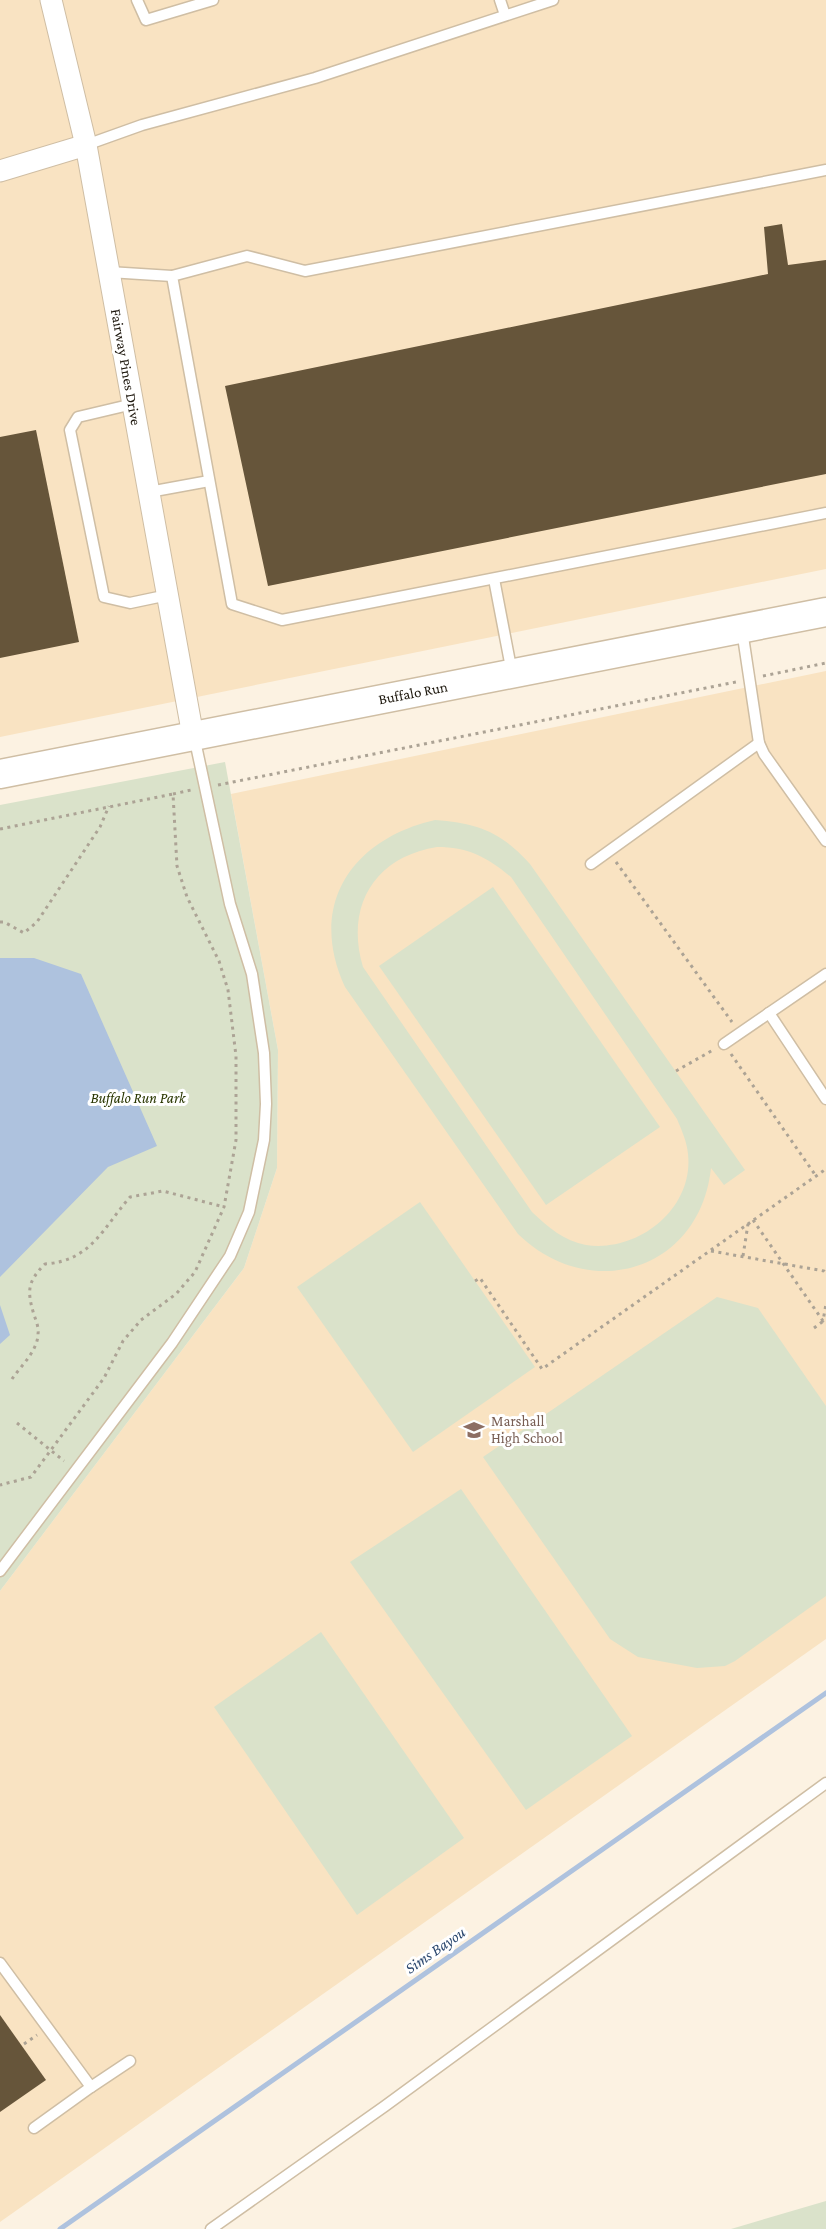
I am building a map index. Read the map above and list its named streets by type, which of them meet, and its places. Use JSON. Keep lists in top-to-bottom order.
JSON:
{
  "streets": {
    "street": ["Fairway Pines Drive", "Buffalo Run"]
  },
  "crossings": [
    ["Fairway Pines Drive", "Buffalo Run"]
  ],
  "water": ["Sims Bayou"],
  "parks": ["Buffalo Run Park"],
  "places": {
    "school or university": ["Marshall High School"]
  }
}
